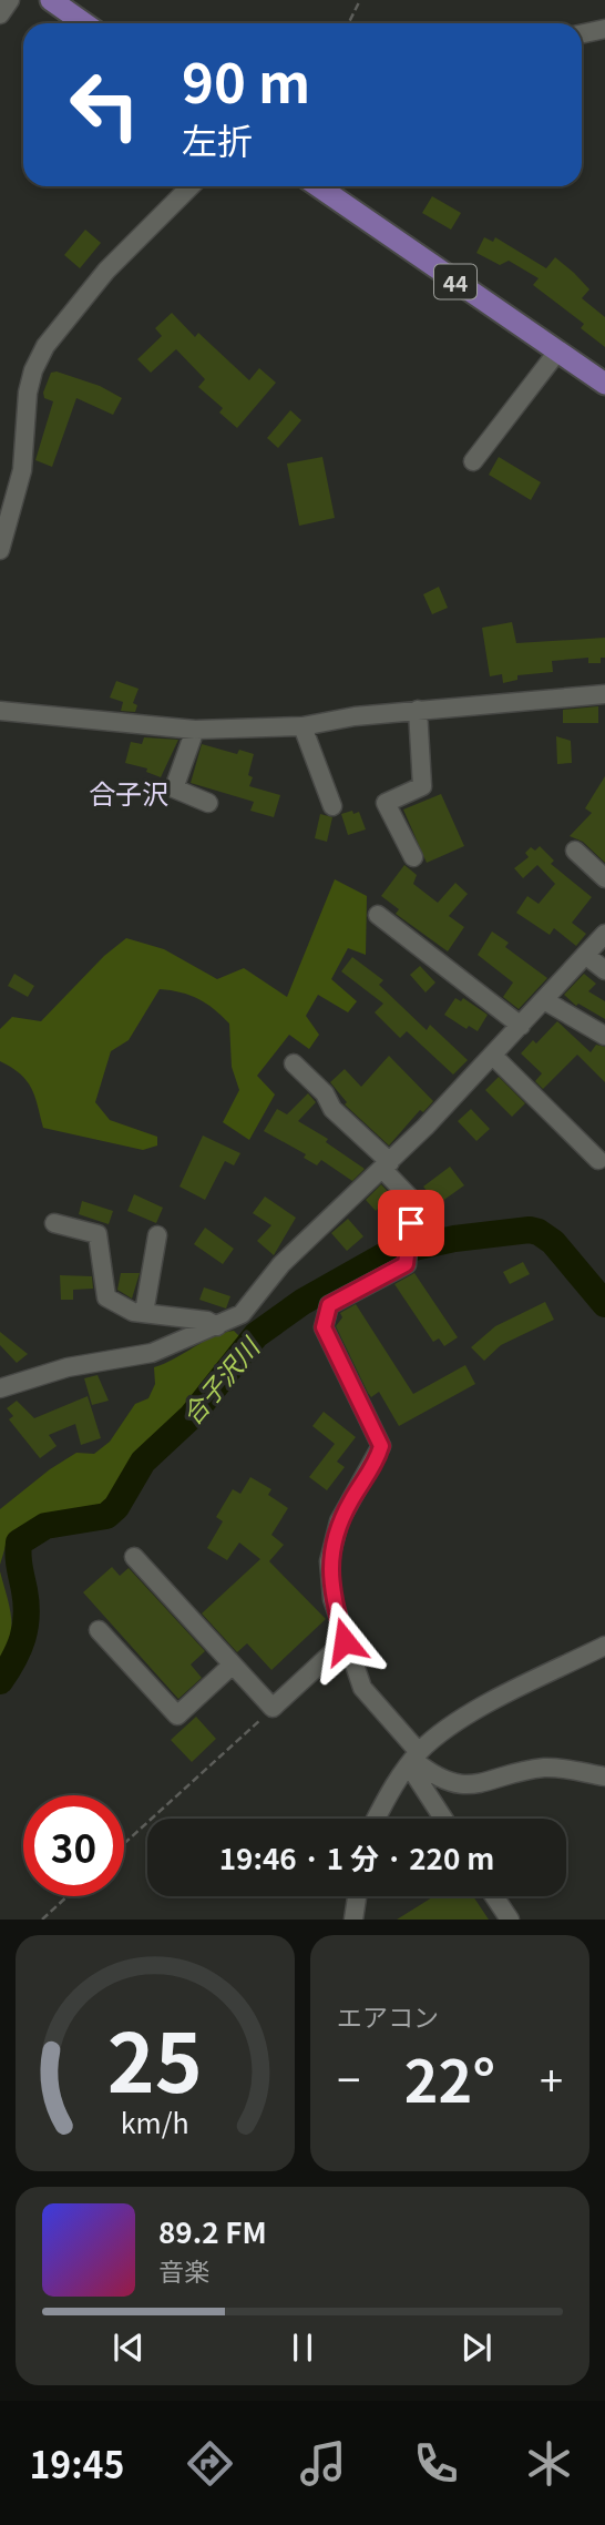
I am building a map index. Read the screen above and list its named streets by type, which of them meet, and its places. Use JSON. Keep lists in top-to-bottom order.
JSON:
{
  "streets": {
    "main road": ["44"]
  },
  "districts": ["合子沢"],
  "water": ["合子沢川"],
  "page": {
    "turn": ["90 m", "左折"],
    "limit": "30",
    "trip": "19:46 · 1 分 · 220 m",
    "tile": "エアコン",
    "heat": ["−", "22°", "+"],
    "song": ["89.2 FM", "音楽"],
    "tabs": "19:45",
    "gauge": ["25", "km/h"]
  }
}
